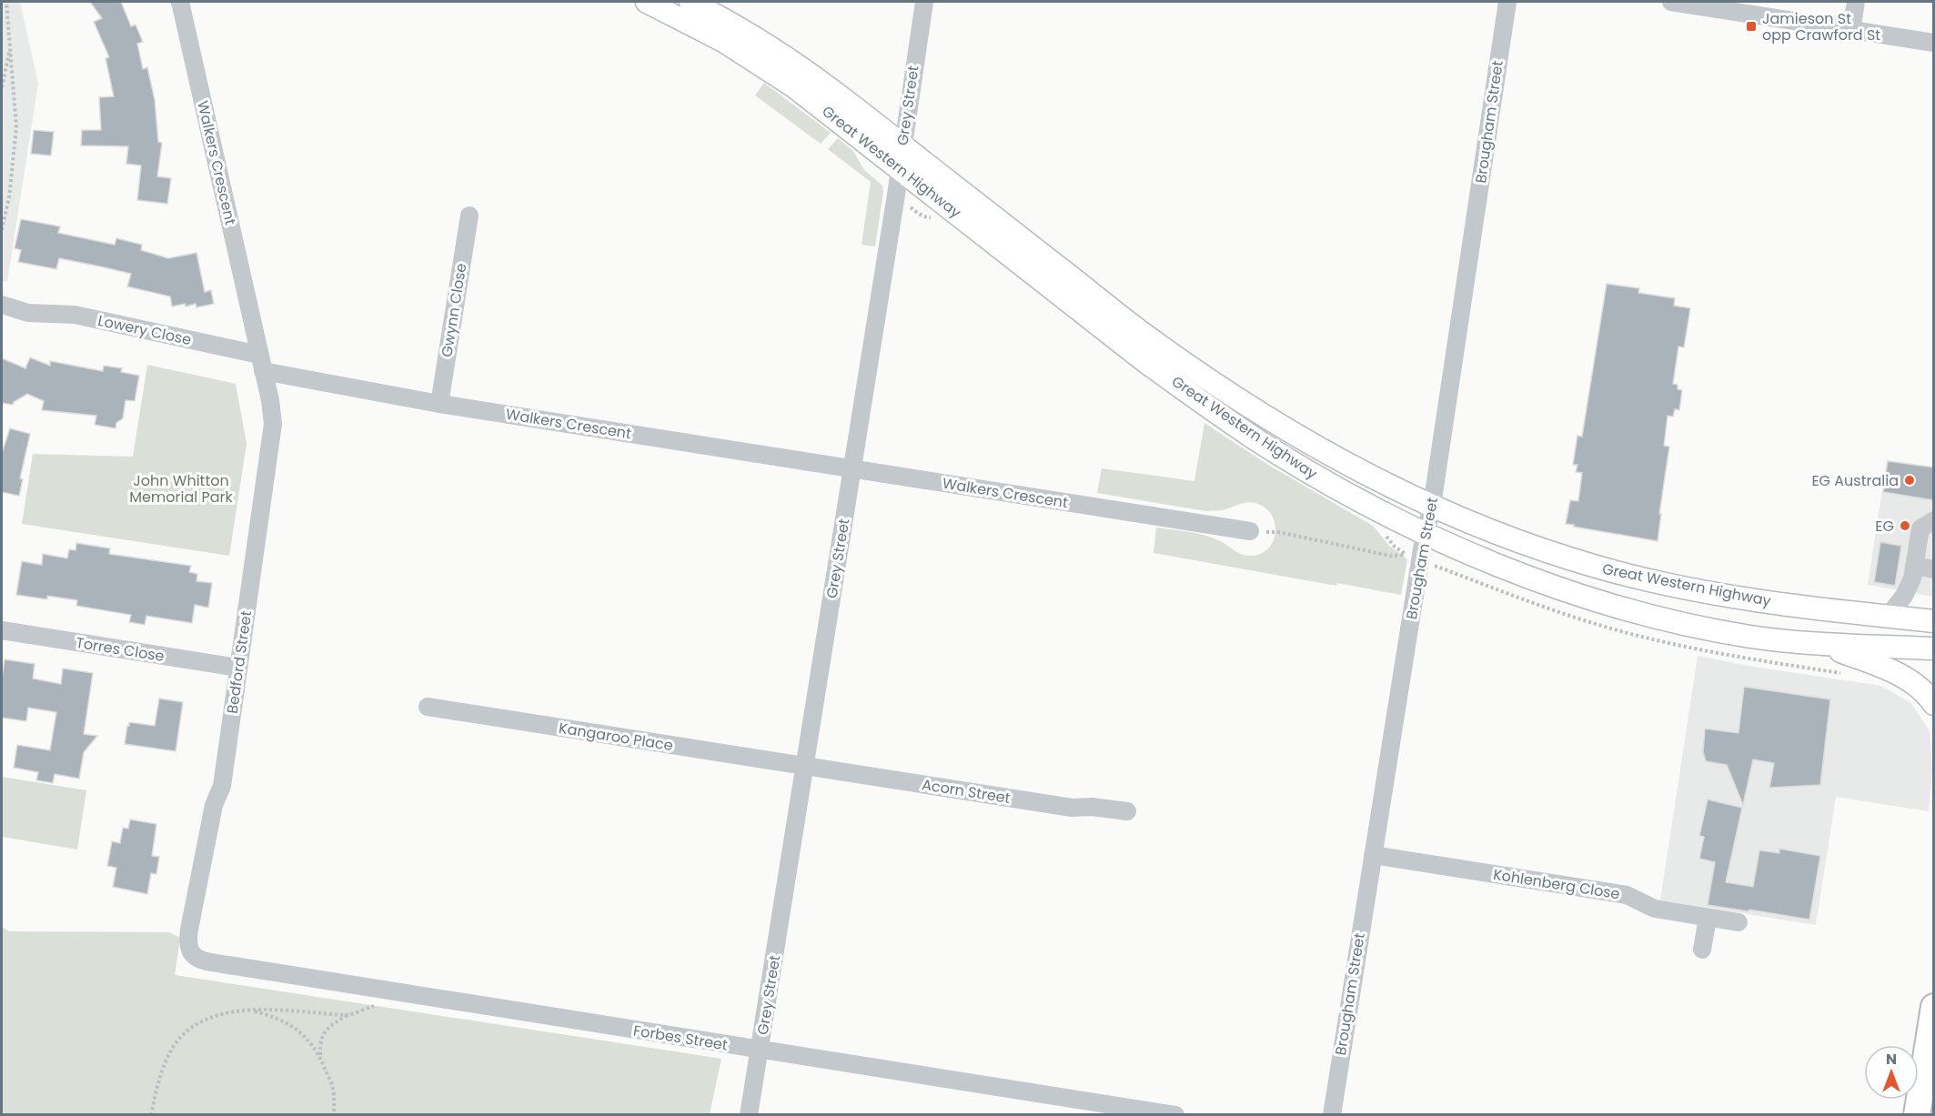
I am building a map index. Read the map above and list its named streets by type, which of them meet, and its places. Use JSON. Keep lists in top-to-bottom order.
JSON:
{
  "streets": {
    "main road": ["Great Western Highway"],
    "street": [
      "Grey Street",
      "Brougham Street",
      "Walkers Crescent",
      "Gwynn Close",
      "Lowery Close",
      "Torres Close",
      "Bedford Street",
      "Kangaroo Place",
      "Acorn Street",
      "Kohlenberg Close",
      "Forbes Street"
    ]
  },
  "crossings": [
    ["Grey Street", "Great Western Highway"],
    ["Grey Street", "Walkers Crescent"],
    ["Grey Street", "Kangaroo Place"],
    ["Grey Street", "Acorn Street"],
    ["Grey Street", "Forbes Street"],
    ["Brougham Street", "Great Western Highway"],
    ["Brougham Street", "Kohlenberg Close"],
    ["Walkers Crescent", "Gwynn Close"],
    ["Walkers Crescent", "Lowery Close"],
    ["Walkers Crescent", "Bedford Street"],
    ["Lowery Close", "Bedford Street"],
    ["Torres Close", "Bedford Street"],
    ["Bedford Street", "Forbes Street"],
    ["Kangaroo Place", "Acorn Street"]
  ],
  "parks": ["John Whitton Memorial Park"],
  "places": {
    "transit": ["Jamieson St opp Crawford St"],
    "other": ["EG Australia", "EG"]
  },
  "north": "top"
}
